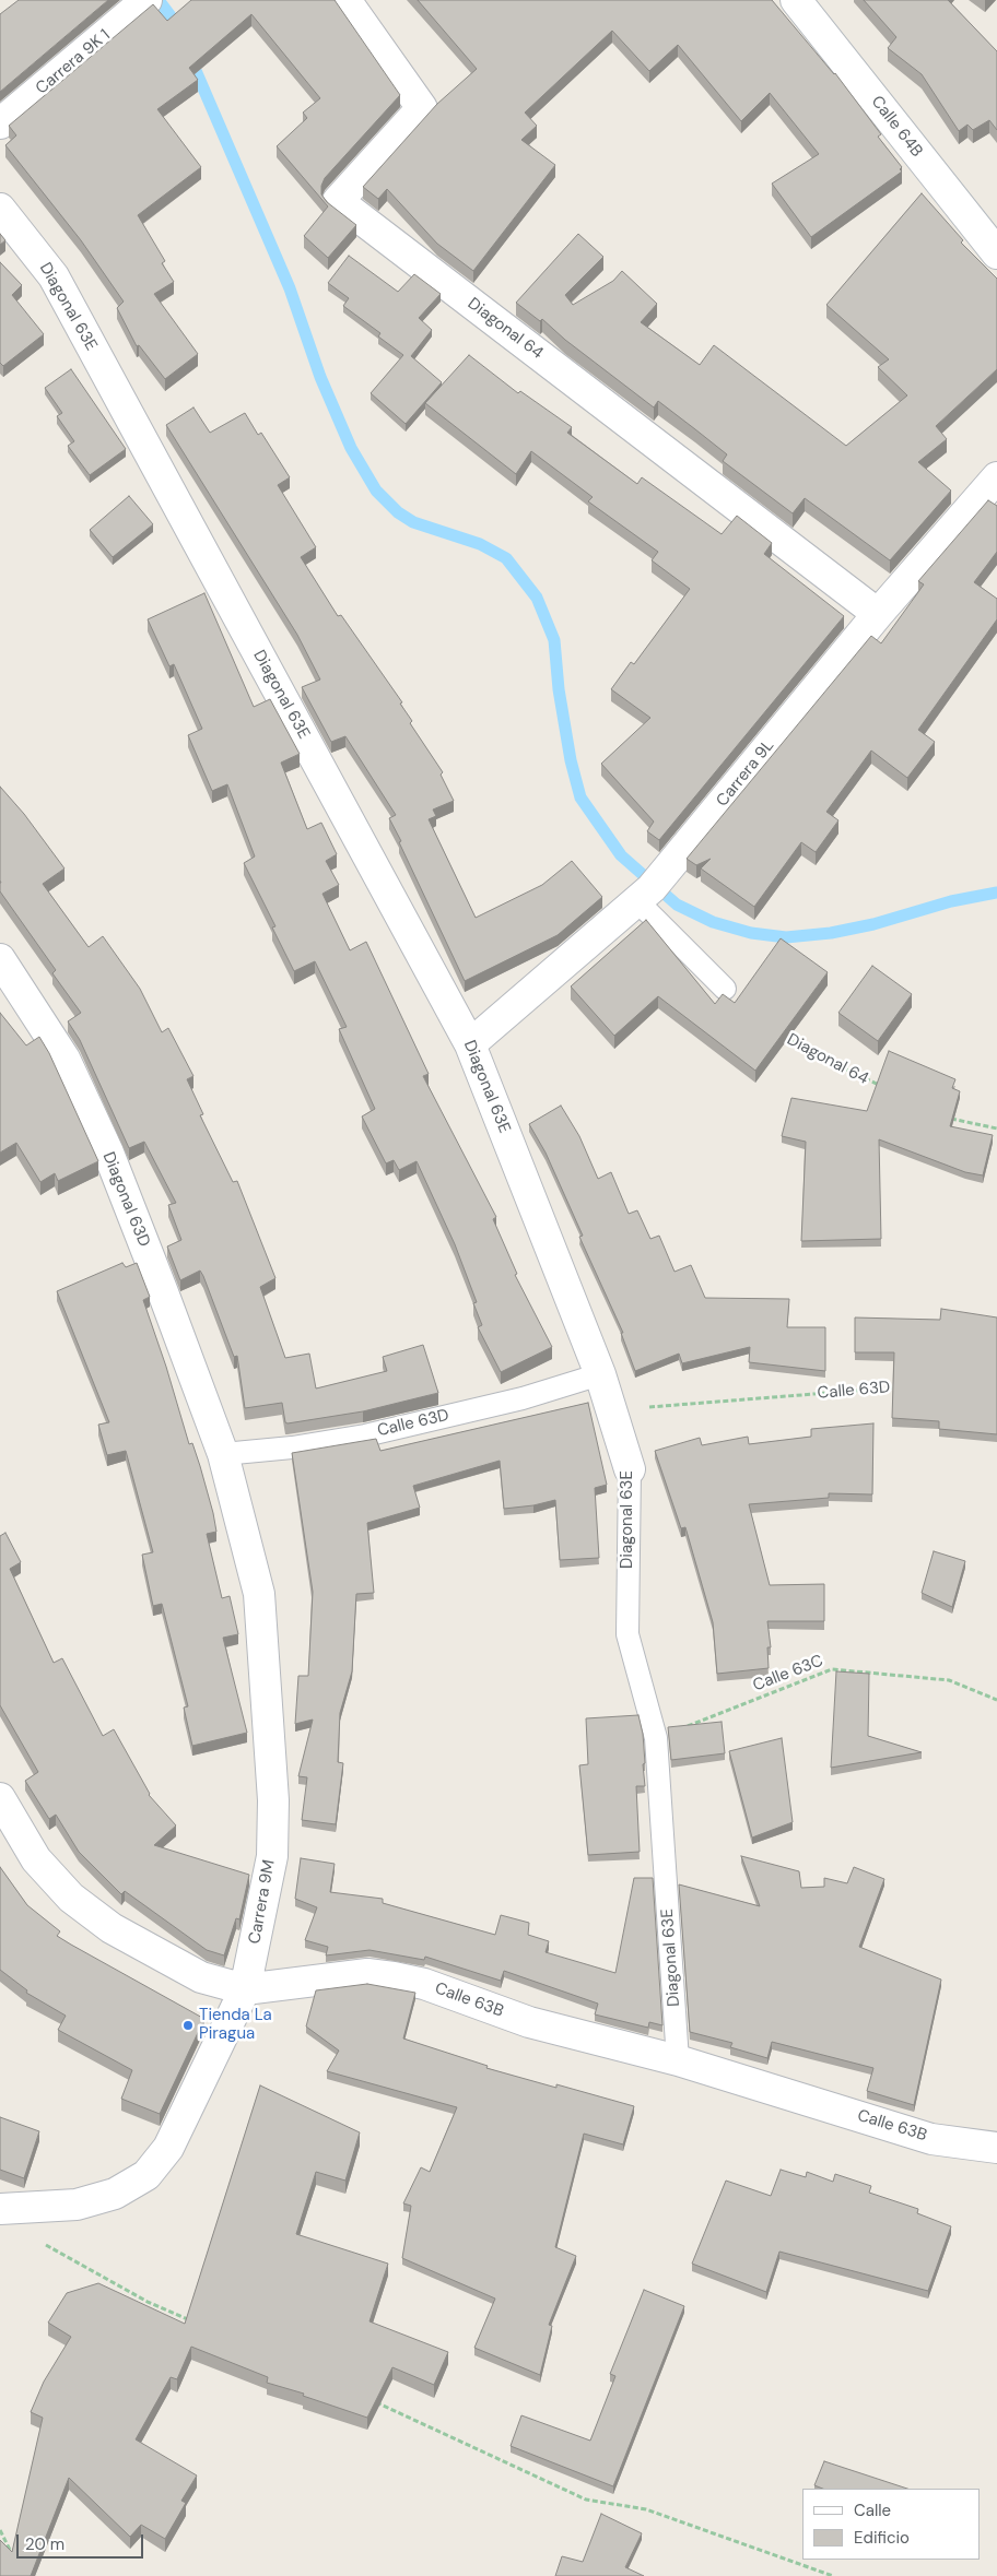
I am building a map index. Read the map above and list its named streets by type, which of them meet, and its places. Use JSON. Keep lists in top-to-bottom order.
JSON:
{
  "streets": {
    "street": [
      "Carrera 9K 1",
      "Calle 64B",
      "Diagonal 63E",
      "Diagonal 64",
      "Carrera 9L",
      "Diagonal 63D",
      "Carrera 9M",
      "Calle 63B"
    ],
    "lane": ["Calle 63D"],
    "path": ["Calle 63C"]
  },
  "crossings": [
    ["Diagonal 63E", "Carrera 9L"],
    ["Diagonal 63E", "Calle 63D"],
    ["Diagonal 63E", "Calle 63C"],
    ["Diagonal 63E", "Calle 63B"],
    ["Diagonal 64", "Carrera 9L"],
    ["Diagonal 63D", "Calle 63D"],
    ["Diagonal 63D", "Carrera 9M"],
    ["Calle 63D", "Carrera 9M"],
    ["Carrera 9M", "Calle 63B"]
  ],
  "places": ["Tienda La Piragua"],
  "legend": ["Calle", "Edificio"],
  "scale_bar": "20 m"
}
